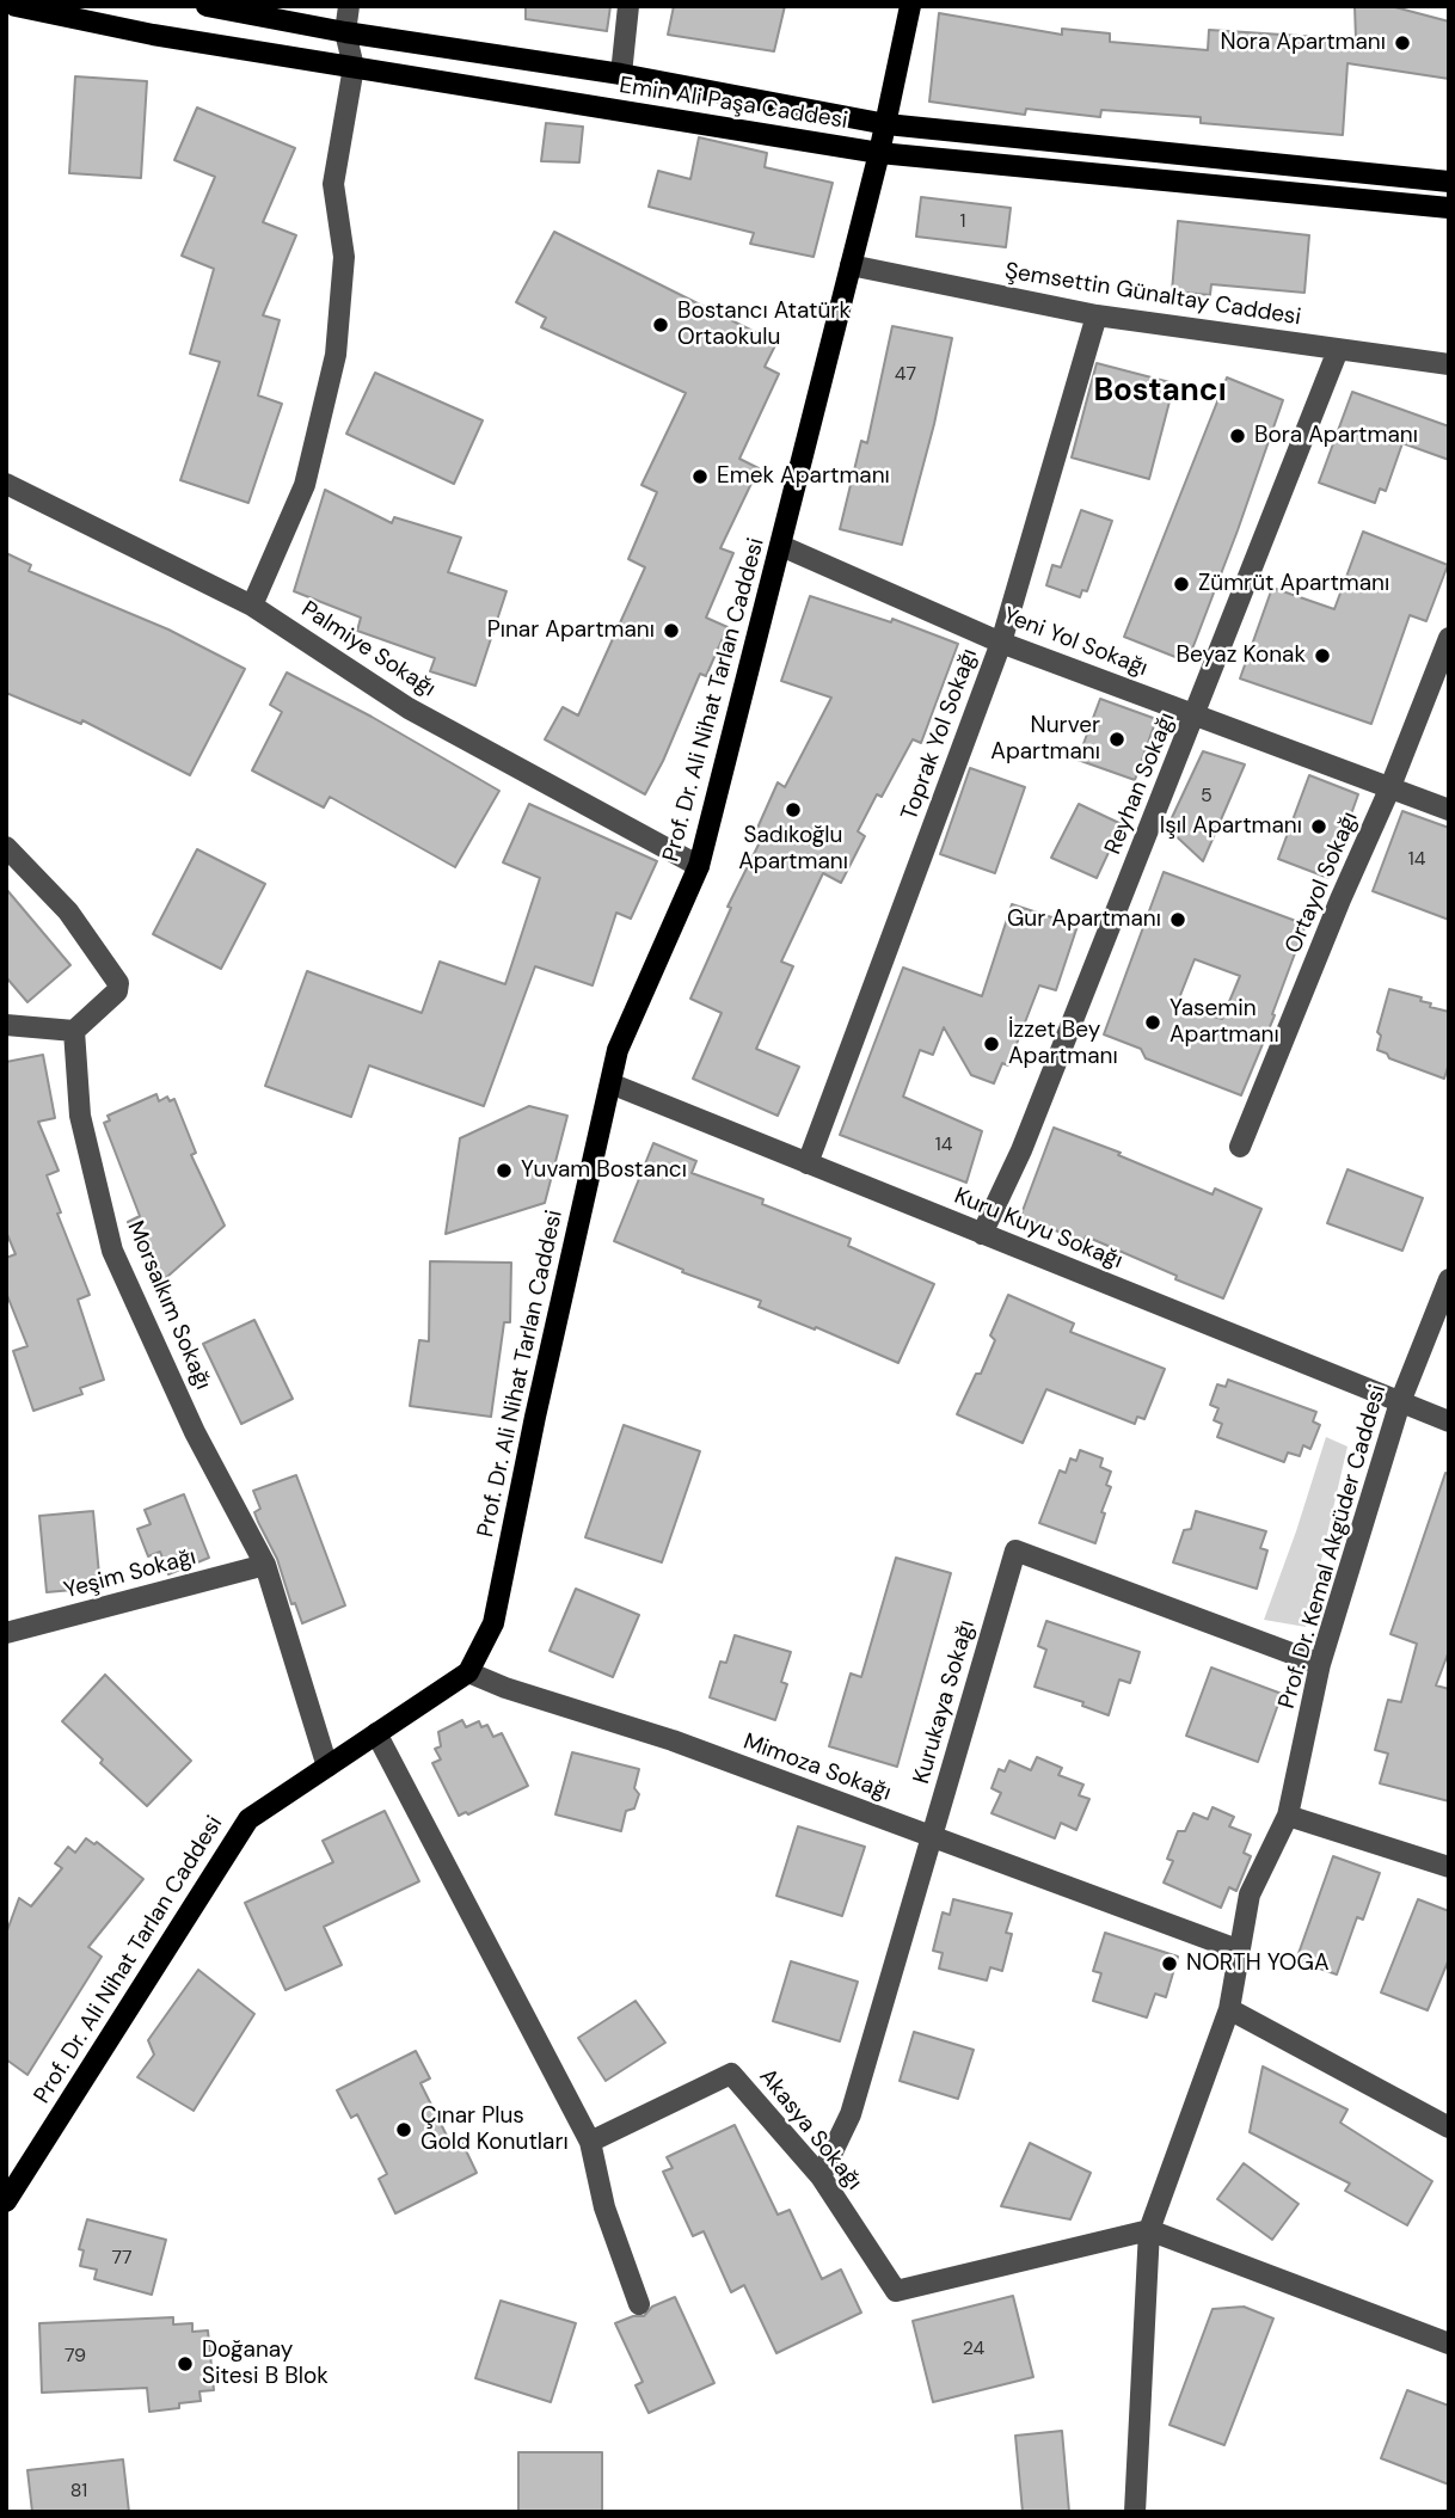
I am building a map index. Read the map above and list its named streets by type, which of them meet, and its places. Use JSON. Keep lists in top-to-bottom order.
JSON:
{
  "streets": {
    "main road": ["Emin Ali Paşa Caddesi", "Prof. Dr. Ali Nihat Tarlan Caddesi"],
    "street": [
      "Şemsettin Günaltay Caddesi",
      "Yeni Yol Sokağı",
      "Palmiye Sokağı",
      "Toprak Yol Sokağı",
      "Reyhan Sokağı",
      "Ortayol Sokağı",
      "Kuru Kuyu Sokağı",
      "Morsalkım Sokağı",
      "Prof. Dr. Kemal Akgüder Caddesi",
      "Yeşim Sokağı",
      "Kurukaya Sokağı",
      "Mimoza Sokağı",
      "Akasya Sokağı"
    ]
  },
  "crossings": [
    ["Emin Ali Paşa Caddesi", "Prof. Dr. Ali Nihat Tarlan Caddesi"],
    ["Şemsettin Günaltay Caddesi", "Prof. Dr. Ali Nihat Tarlan Caddesi"],
    ["Şemsettin Günaltay Caddesi", "Toprak Yol Sokağı"],
    ["Şemsettin Günaltay Caddesi", "Reyhan Sokağı"],
    ["Yeni Yol Sokağı", "Prof. Dr. Ali Nihat Tarlan Caddesi"],
    ["Yeni Yol Sokağı", "Toprak Yol Sokağı"],
    ["Yeni Yol Sokağı", "Reyhan Sokağı"],
    ["Yeni Yol Sokağı", "Ortayol Sokağı"],
    ["Palmiye Sokağı", "Prof. Dr. Ali Nihat Tarlan Caddesi"],
    ["Prof. Dr. Ali Nihat Tarlan Caddesi", "Kuru Kuyu Sokağı"],
    ["Prof. Dr. Ali Nihat Tarlan Caddesi", "Morsalkım Sokağı"],
    ["Prof. Dr. Ali Nihat Tarlan Caddesi", "Mimoza Sokağı"],
    ["Toprak Yol Sokağı", "Kuru Kuyu Sokağı"],
    ["Reyhan Sokağı", "Kuru Kuyu Sokağı"],
    ["Kuru Kuyu Sokağı", "Prof. Dr. Kemal Akgüder Caddesi"],
    ["Morsalkım Sokağı", "Yeşim Sokağı"],
    ["Prof. Dr. Kemal Akgüder Caddesi", "Kurukaya Sokağı"],
    ["Prof. Dr. Kemal Akgüder Caddesi", "Mimoza Sokağı"],
    ["Prof. Dr. Kemal Akgüder Caddesi", "Akasya Sokağı"],
    ["Kurukaya Sokağı", "Mimoza Sokağı"],
    ["Kurukaya Sokağı", "Akasya Sokağı"]
  ],
  "districts": ["Bostancı"],
  "places": [
    "Nora Apartmanı",
    "Bostancı Atatürk Ortaokulu",
    "Bora Apartmanı",
    "Emek Apartmanı",
    "Zümrüt Apartmanı",
    "Pınar Apartmanı",
    "Beyaz Konak",
    "Nurver Apartmanı",
    "Sadıkoğlu Apartmanı",
    "Işıl Apartmanı",
    "Gur Apartmanı",
    "Yasemin Apartmanı",
    "İzzet Bey Apartmanı",
    "Yuvam Bostancı",
    "NORTH YOGA",
    "Çınar Plus Gold Konutları",
    "Doğanay Sitesi B Blok"
  ],
  "house_numbers": [
    "1",
    "47",
    "5",
    "14",
    "14",
    "77",
    "24",
    "79",
    "81"
  ]
}
